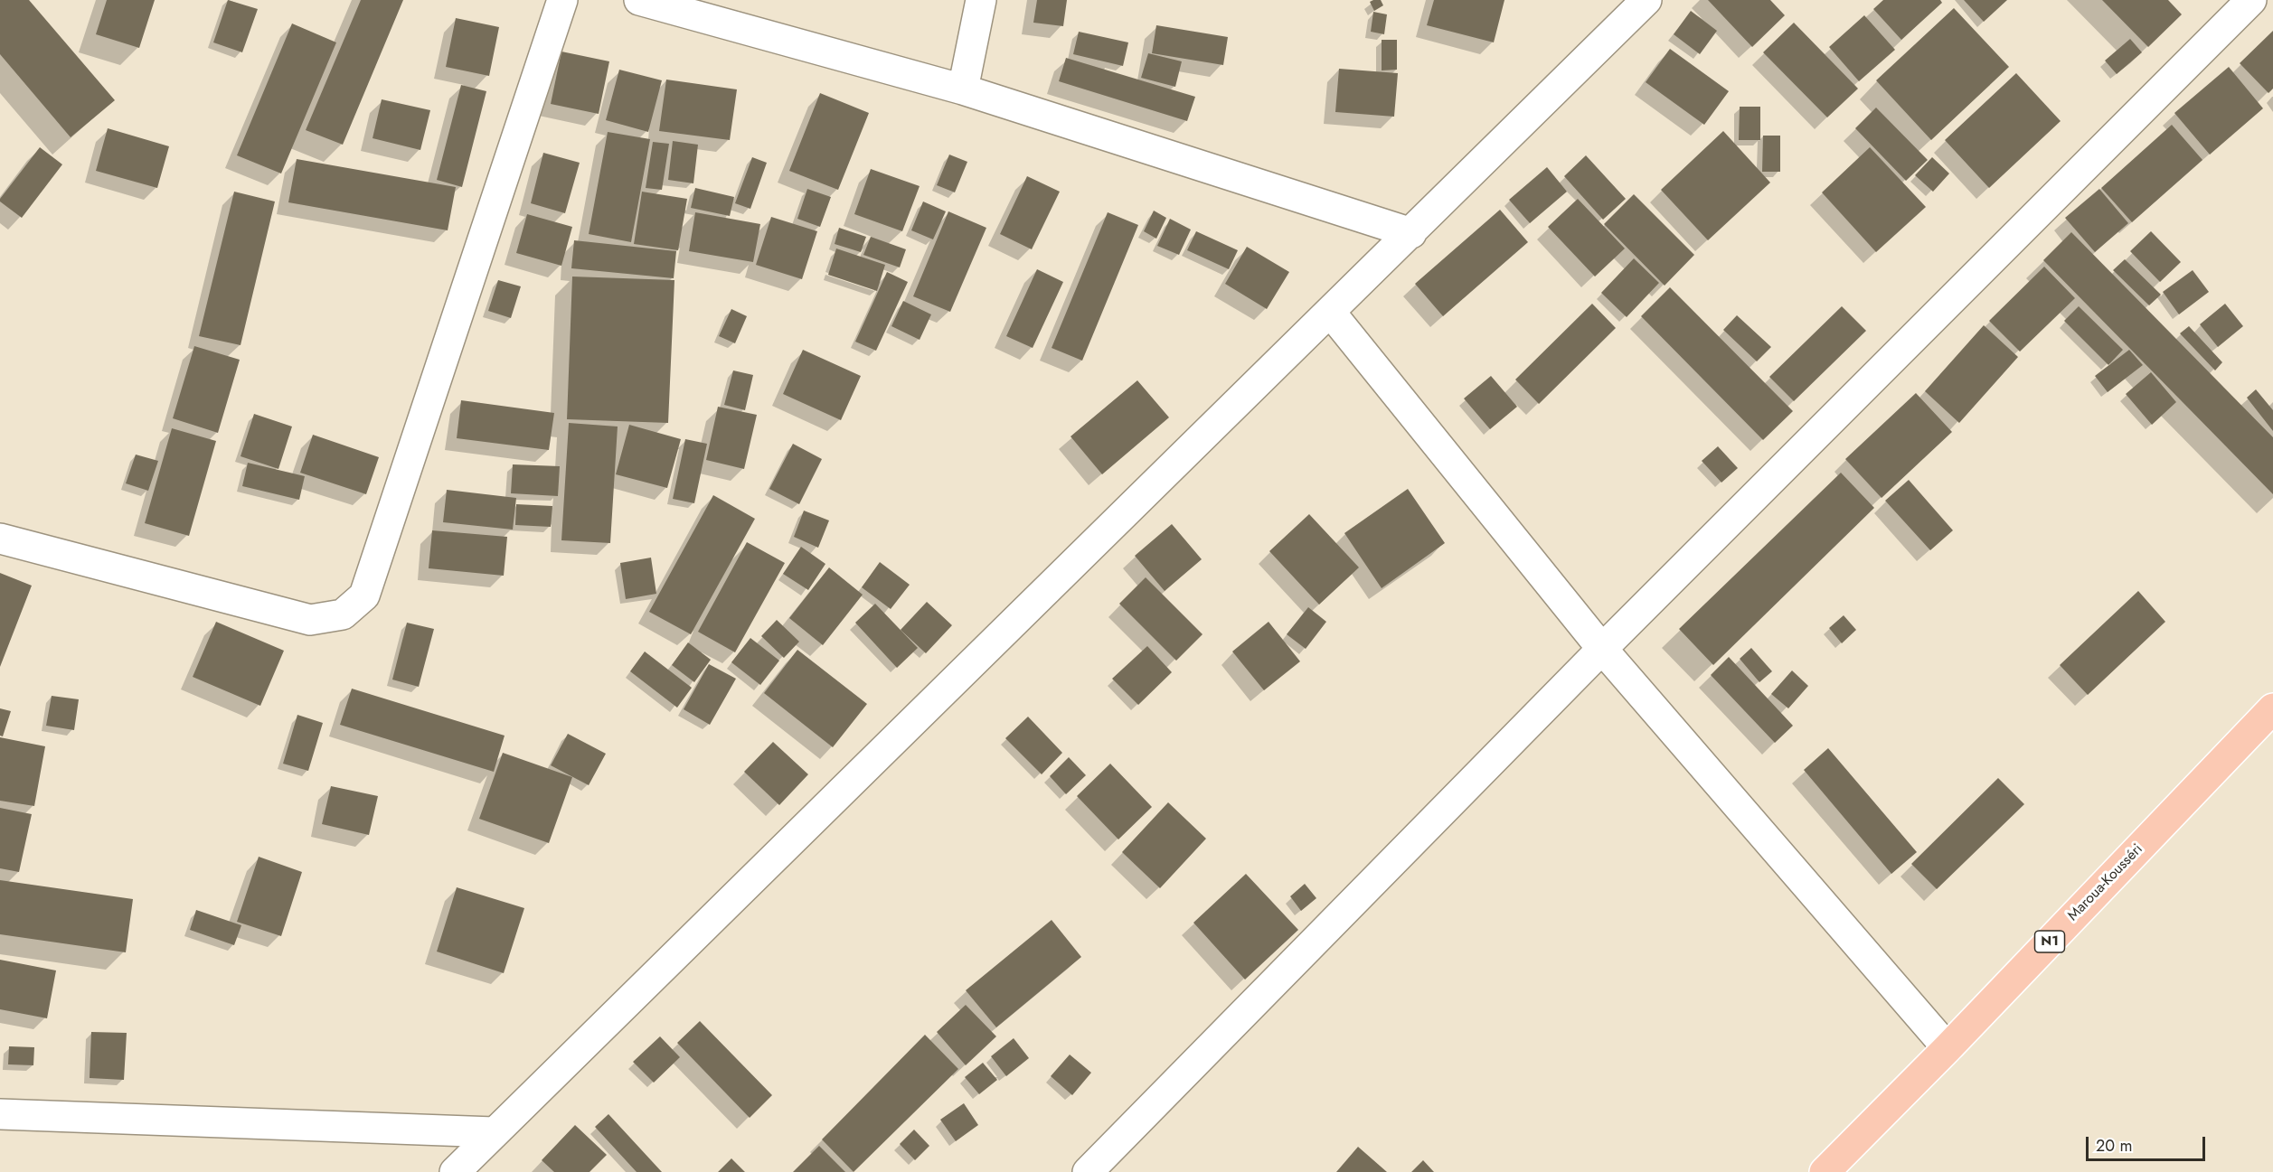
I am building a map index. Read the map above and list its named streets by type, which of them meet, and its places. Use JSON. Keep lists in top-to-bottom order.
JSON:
{
  "streets": {
    "highway": ["Maroua-Kousséri", "N1"]
  },
  "scale_bar": "20 m"
}
